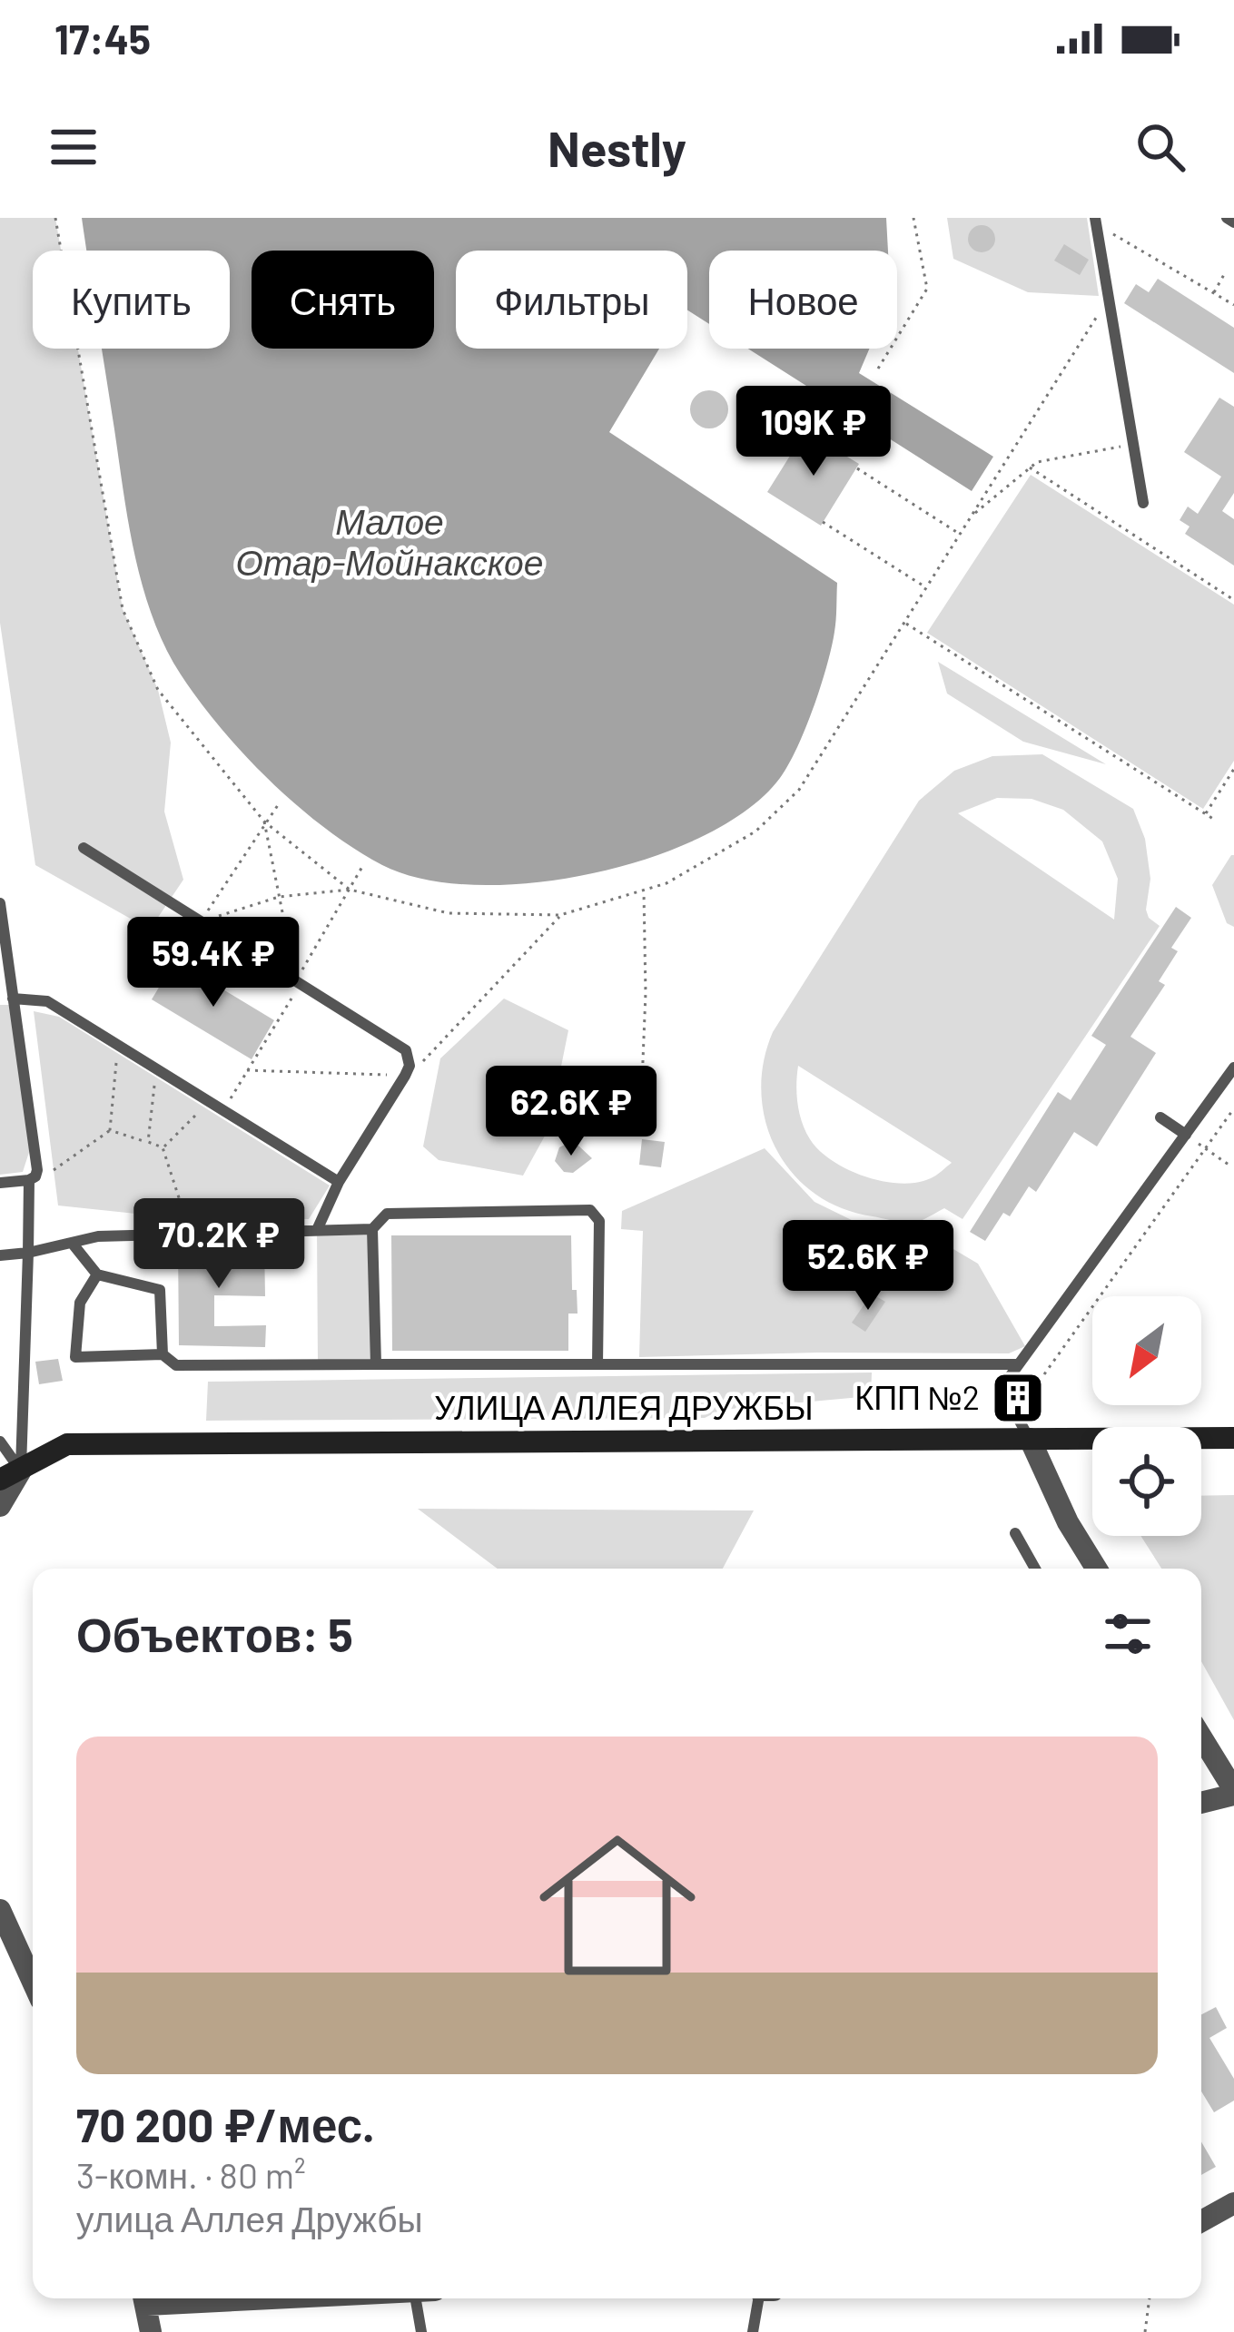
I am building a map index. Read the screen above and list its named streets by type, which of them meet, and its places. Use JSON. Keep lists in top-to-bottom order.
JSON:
{
  "streets": {
    "main road": ["УЛИЦА АЛЛЕЯ ДРУЖБЫ"]
  },
  "water": ["Малое Отар-Мойнакское"],
  "places": {
    "building": ["КПП №2"]
  },
  "north": "bottom left",
  "page": {
    "status": "17:45",
    "header": "Nestly",
    "chip": [
      "Купить",
      "Снять",
      "Фильтры",
      "Новое"
    ],
    "price": [
      "109K ₽",
      "59.4K ₽",
      "62.6K ₽",
      "70.2K ₽",
      "52.6K ₽"
    ],
    "heading": "Объектов: 5",
    "list": [
      {
        "name": "70 200 ₽/мес.",
        "note": "3-комн. · 80 m² · улица Аллея Дружбы"
      }
    ]
  }
}
